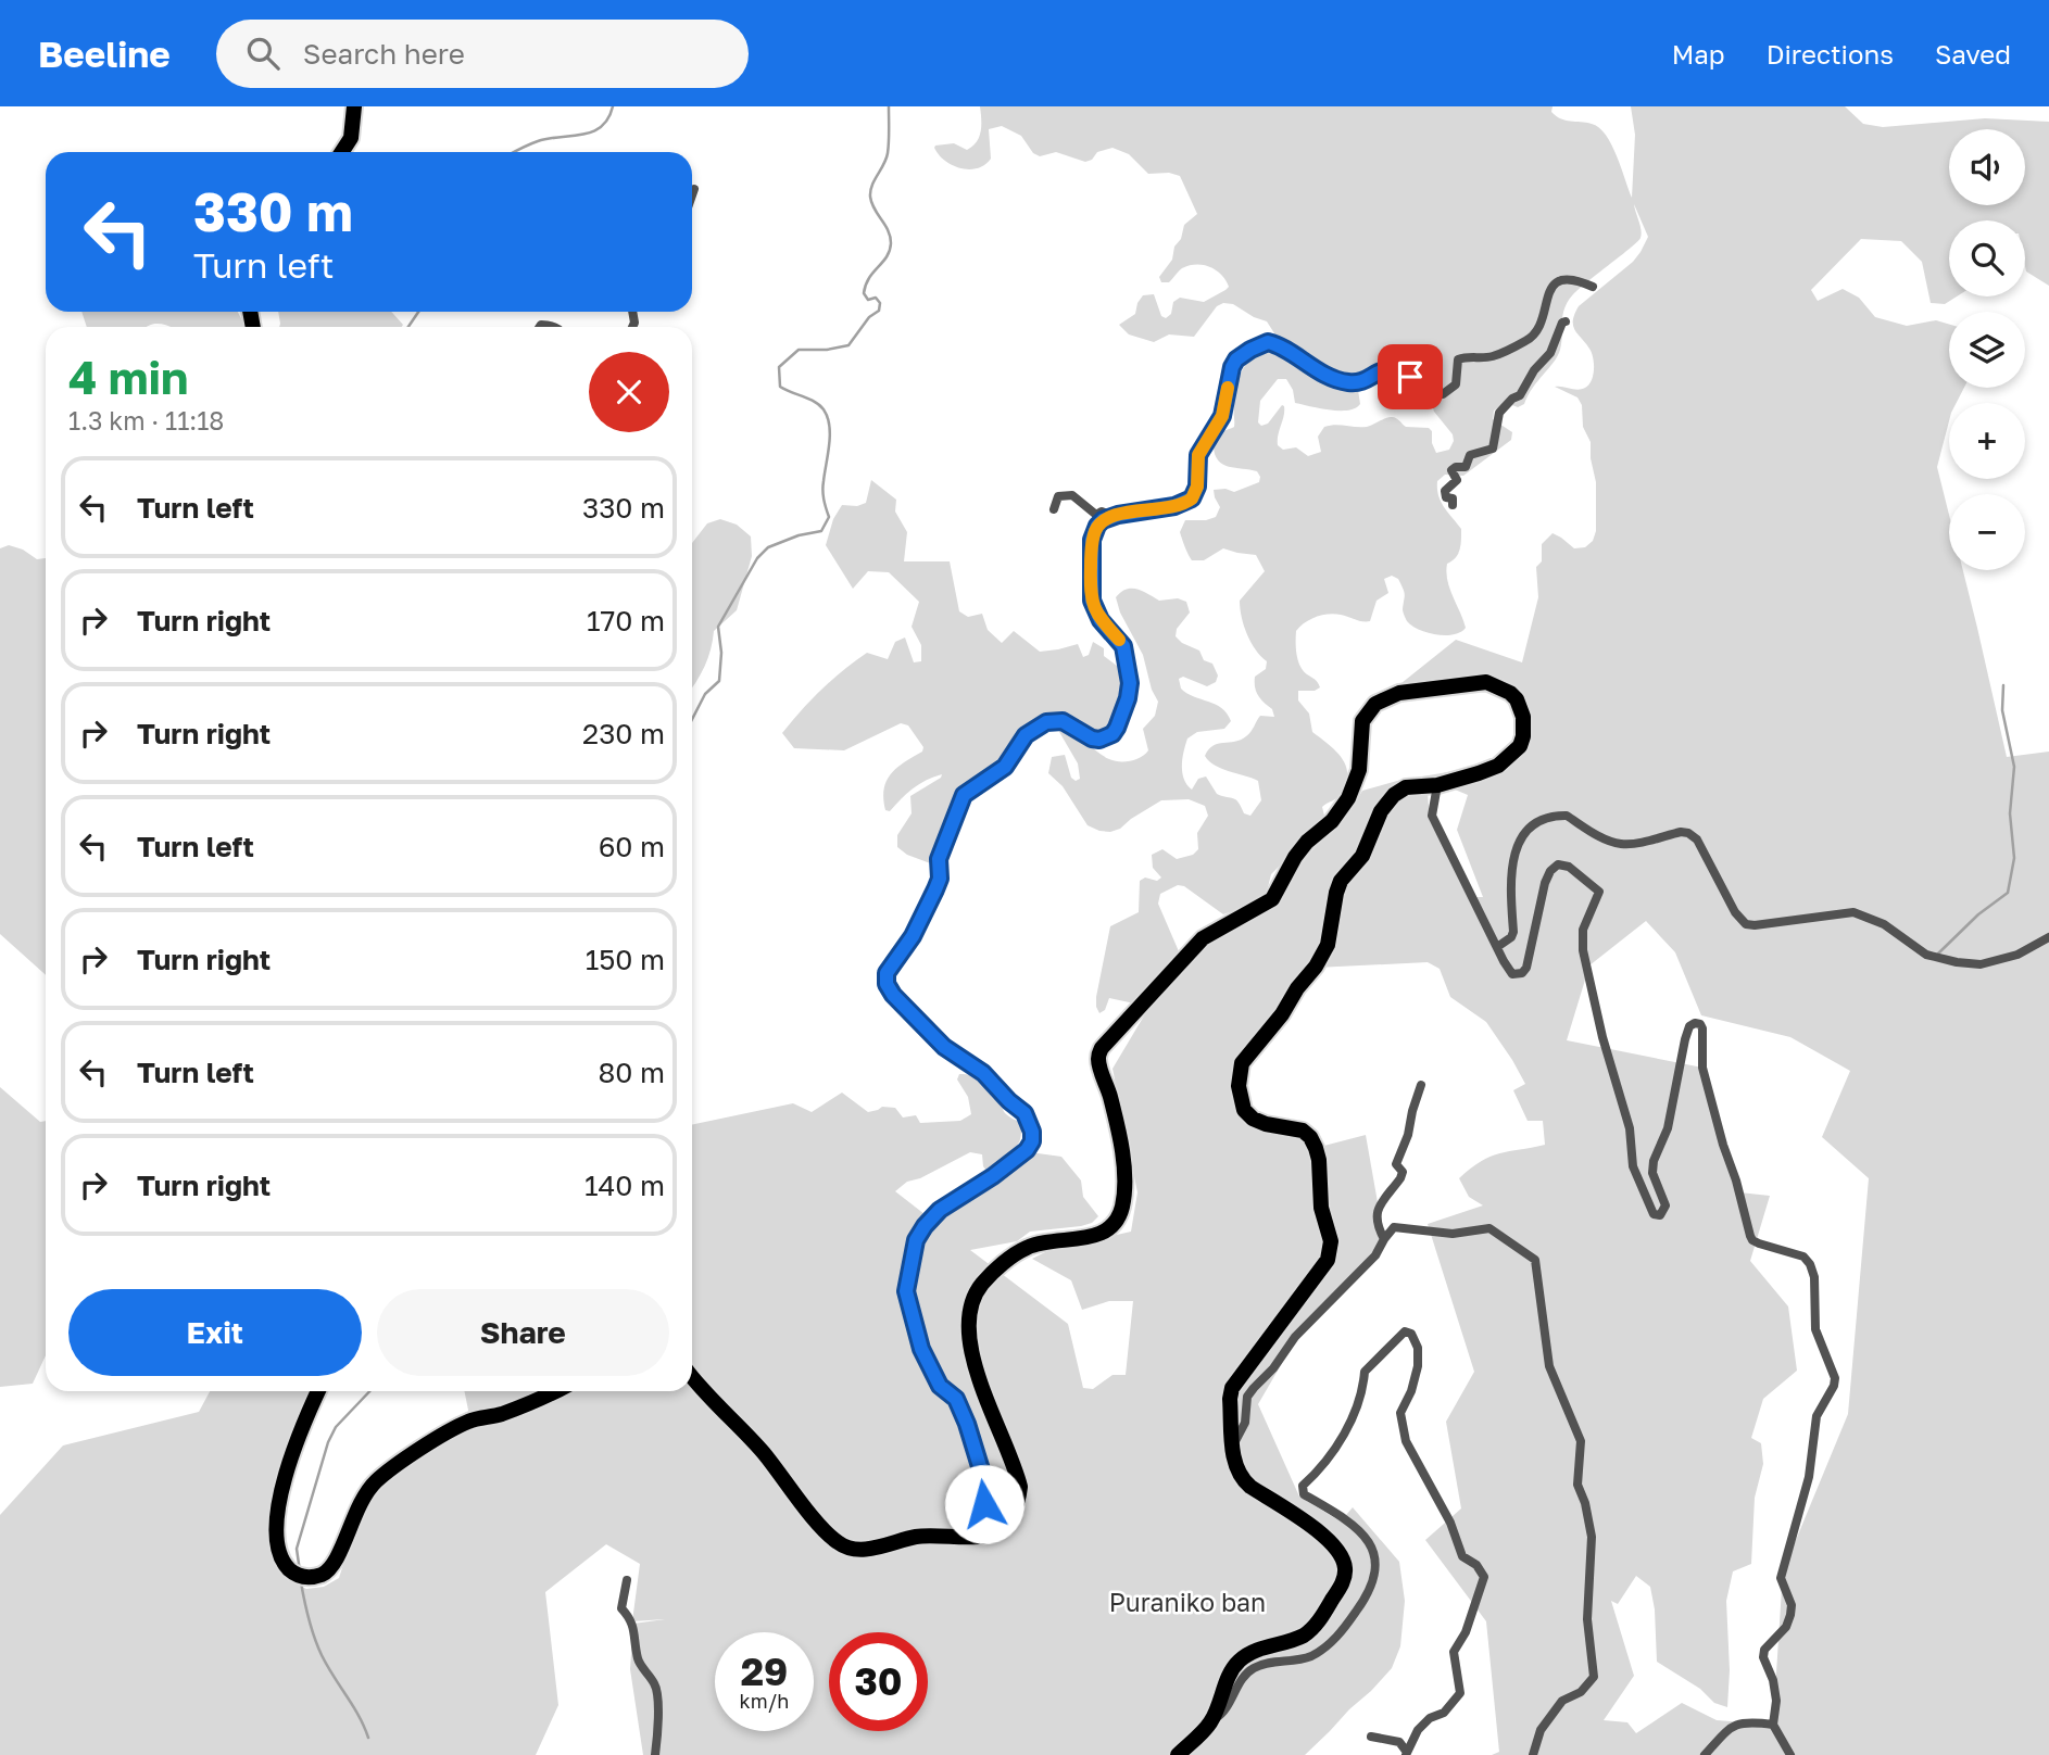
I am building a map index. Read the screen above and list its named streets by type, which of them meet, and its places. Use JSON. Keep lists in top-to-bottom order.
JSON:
{
  "parks": ["Puraniko ban"],
  "page": {
    "header": "Beeline",
    "search": "Search here",
    "nav": ["Map", "Directions", "Saved"],
    "map_buttons": ["+", "−"],
    "turn": ["330 m", "Turn left"],
    "heading": ["4 min", "1.3 km · 11:18"],
    "list": [
      {
        "name": "Turn left",
        "value": "330 m"
      },
      {
        "name": "Turn right",
        "value": "170 m"
      },
      {
        "name": "Turn right",
        "value": "230 m"
      },
      {
        "name": "Turn left",
        "value": "60 m"
      },
      {
        "name": "Turn right",
        "value": "150 m"
      },
      {
        "name": "Turn left",
        "value": "80 m"
      },
      {
        "name": "Turn right",
        "value": "140 m"
      }
    ],
    "buttons": ["Exit", "Share"],
    "speed": "29 km/h",
    "limit": "30"
  }
}
